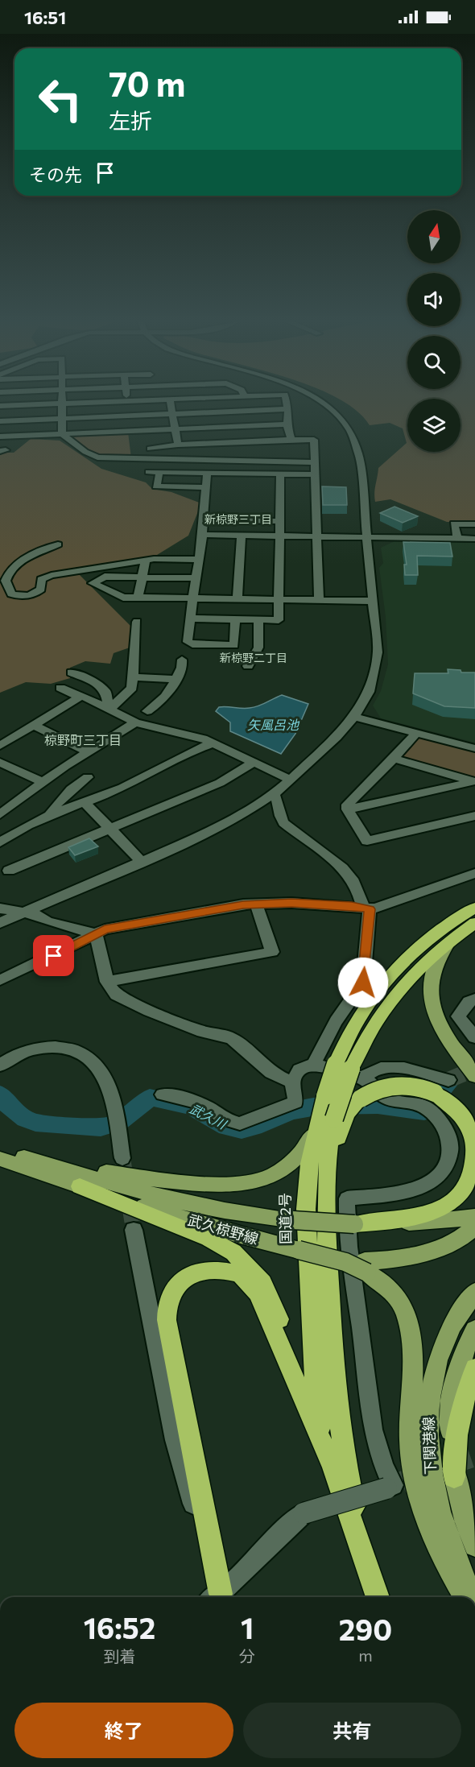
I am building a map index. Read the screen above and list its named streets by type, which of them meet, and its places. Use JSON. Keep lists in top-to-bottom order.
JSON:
{
  "streets": {
    "highway": ["国道2号"],
    "main road": ["武久椋野線", "下関港線"]
  },
  "districts": ["新椋野三丁目", "新椋野二丁目", "椋野町三丁目"],
  "water": ["矢風呂池", "武久川"],
  "north": "top",
  "page": {
    "status": "16:51",
    "turn": ["70 m", "左折"],
    "then": "その先",
    "eta": [
      "16:52",
      "到着",
      "1",
      "分",
      "290",
      "m"
    ],
    "buttons": ["終了", "共有"]
  }
}
